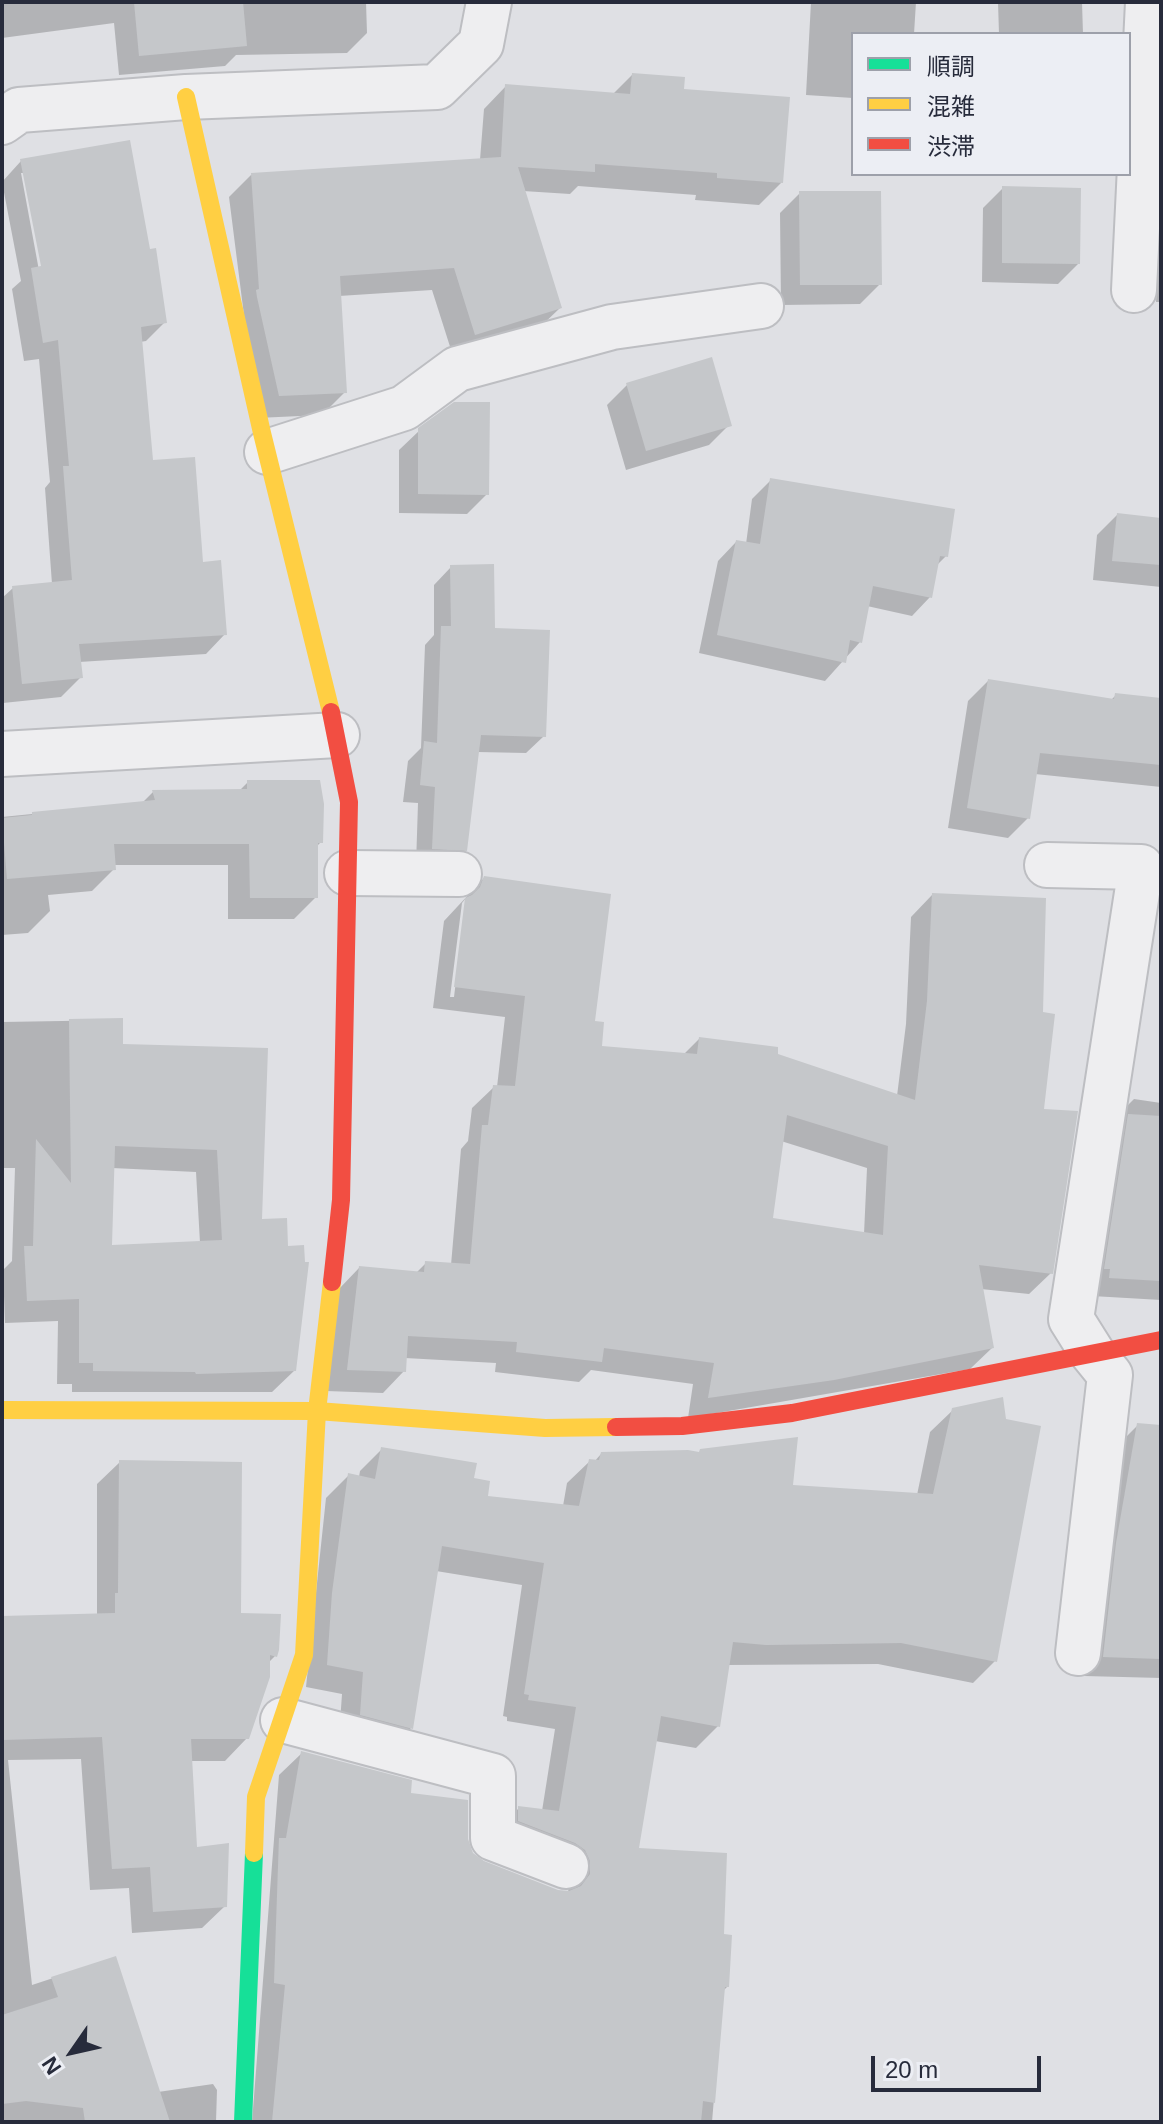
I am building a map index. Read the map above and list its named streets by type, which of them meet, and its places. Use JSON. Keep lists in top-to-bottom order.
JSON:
{
  "legend": ["順調", "混雑", "渋滞"],
  "scale_bar": "20 m",
  "north": "bottom left"
}
